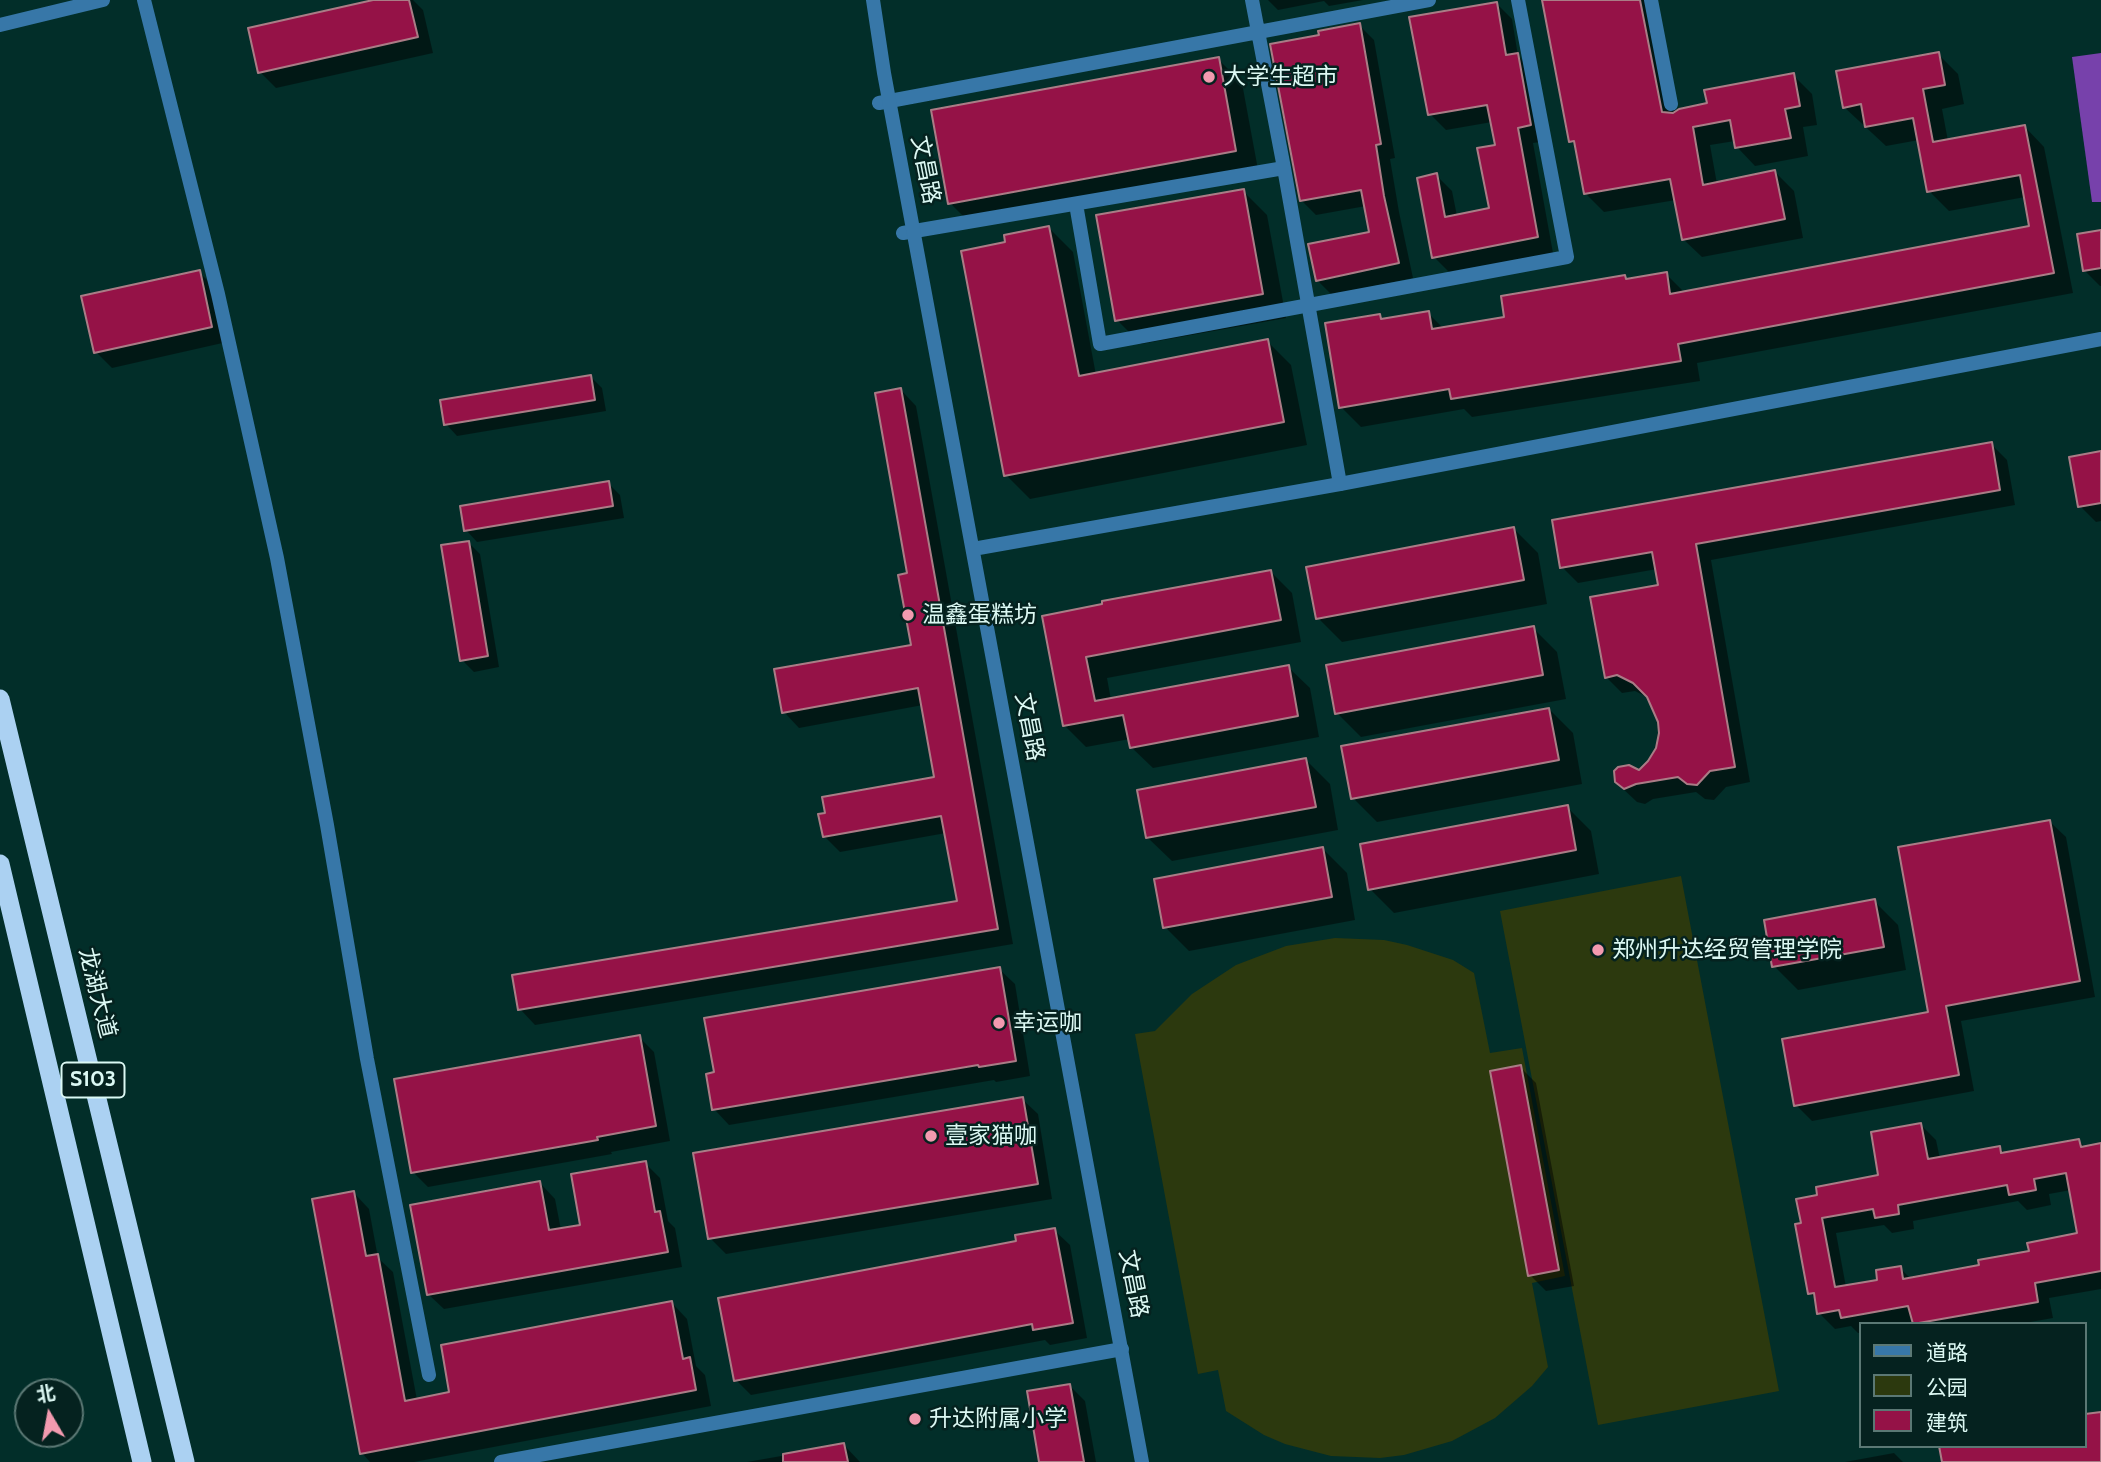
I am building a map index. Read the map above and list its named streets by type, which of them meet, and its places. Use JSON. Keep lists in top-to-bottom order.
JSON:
{
  "streets": {
    "highway": ["龙湖大道", "S103"],
    "street": ["文昌路"]
  },
  "places": [
    "大学生超市",
    "温鑫蛋糕坊",
    "郑州升达经贸管理学院",
    "幸运咖",
    "壹家猫咖",
    "升达附属小学"
  ],
  "legend": ["道路", "公园", "建筑"],
  "north": "top"
}
